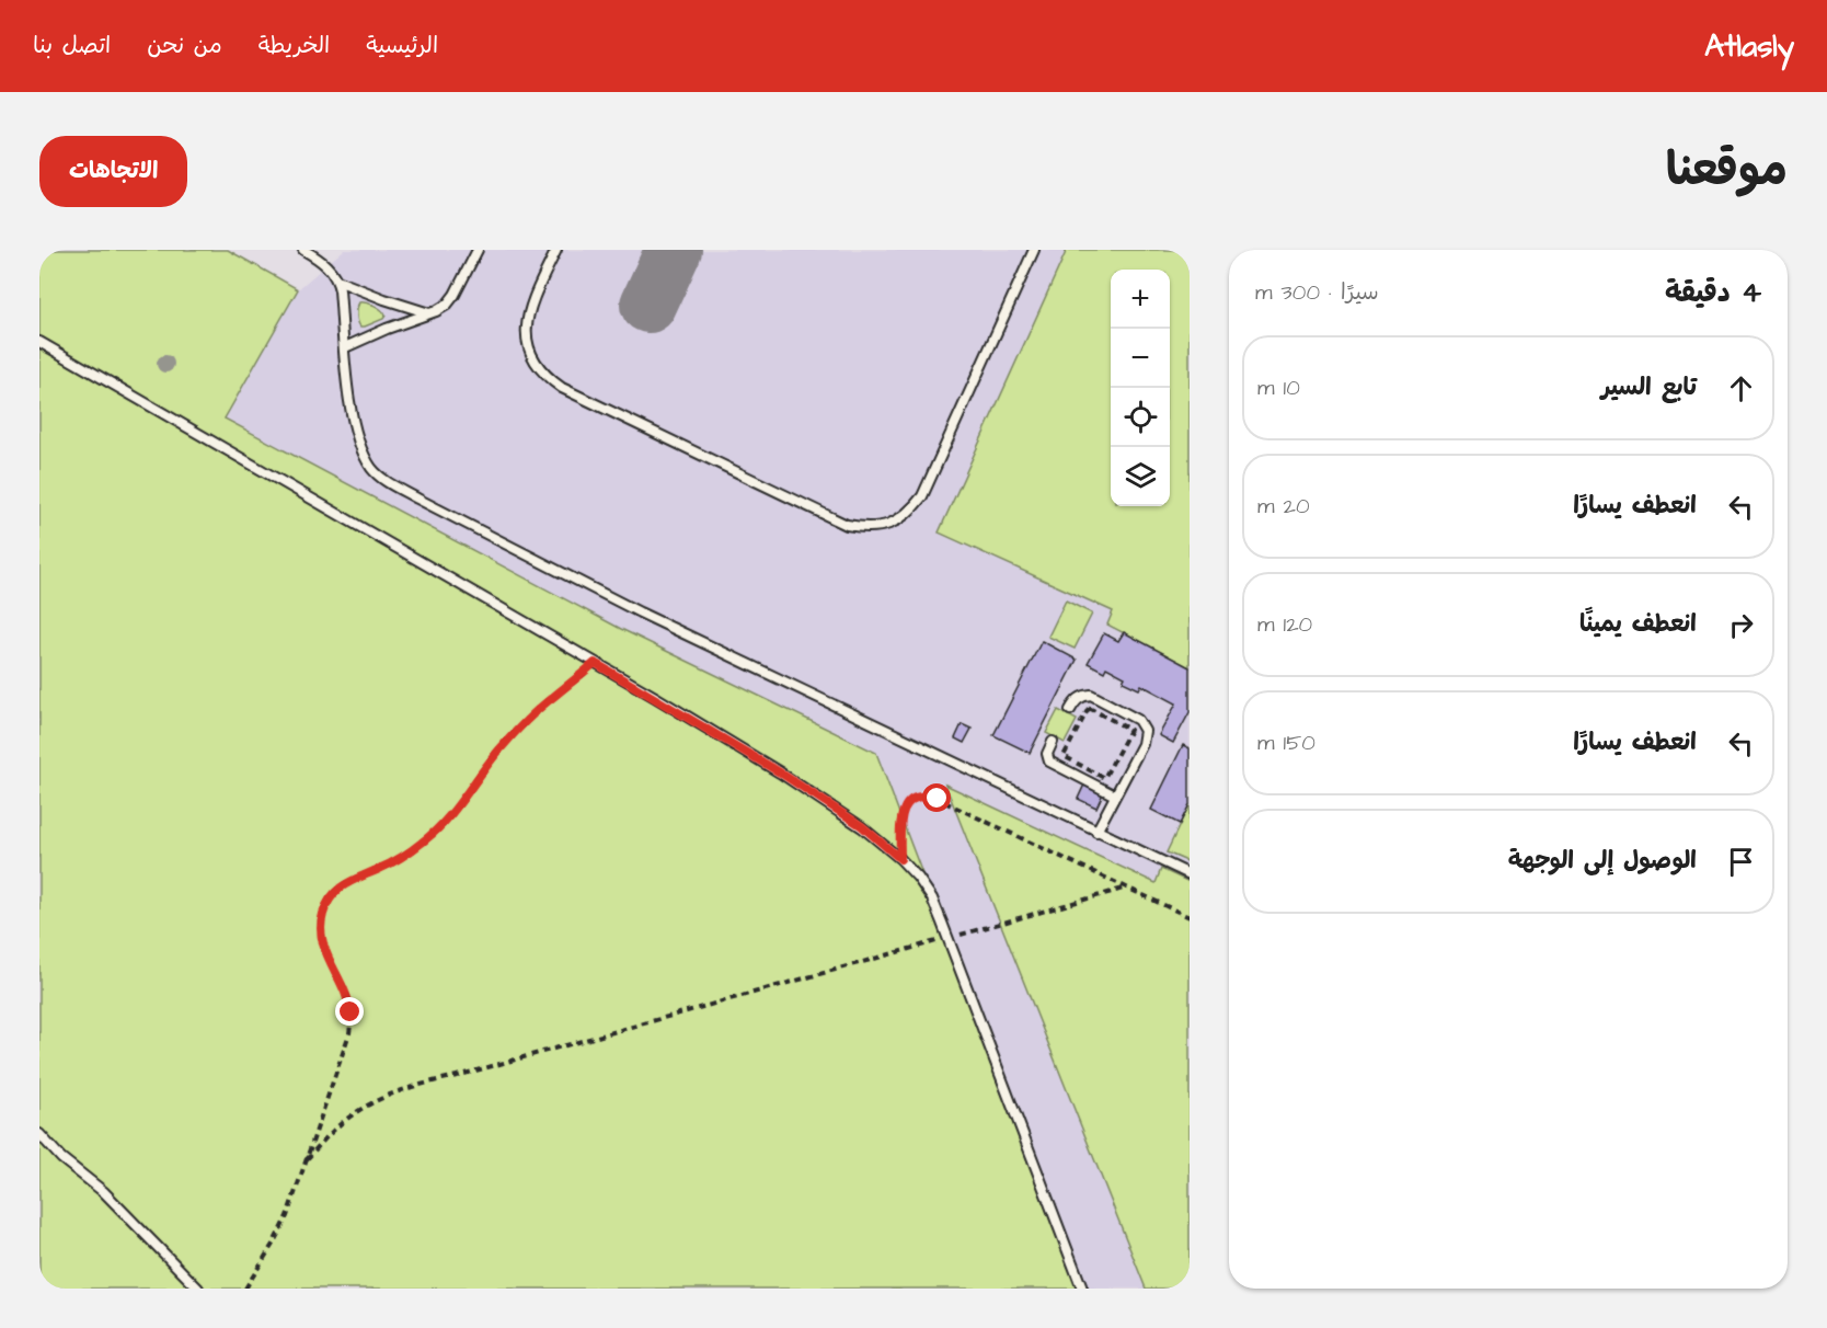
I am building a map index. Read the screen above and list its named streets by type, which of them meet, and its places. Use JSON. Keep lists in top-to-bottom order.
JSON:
{
  "page": {
    "header": "Atlasly",
    "nav": [
      "الرئيسية",
      "الخريطة",
      "من نحن",
      "اتصل بنا"
    ],
    "title": "موقعنا",
    "buttons": "الاتجاهات",
    "heading": ["4 دقيقة", "سيرًا · 300 m"],
    "map_buttons": ["+", "−"],
    "list": [
      ["تابع السير", "10 m"],
      ["انعطف يسارًا", "20 m"],
      ["انعطف يمينًا", "120 m"],
      ["انعطف يسارًا", "150 m"],
      "الوصول إلى الوجهة"
    ]
  }
}
